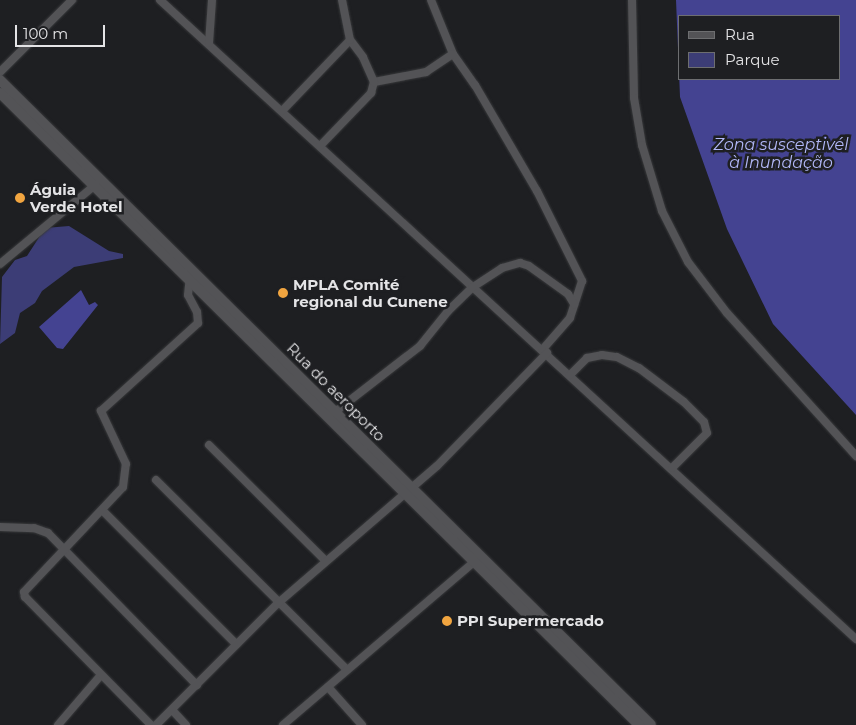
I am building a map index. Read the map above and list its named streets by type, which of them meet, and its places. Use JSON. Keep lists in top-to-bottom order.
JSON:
{
  "streets": {
    "main road": ["Rua do aeroporto"]
  },
  "water": ["Zona susceptivél à Inundação"],
  "places": ["Águia Verde Hotel", "MPLA Comité regional du Cunene", "PPI Supermercado"],
  "legend": ["Rua", "Parque"],
  "scale_bar": "100 m"
}
